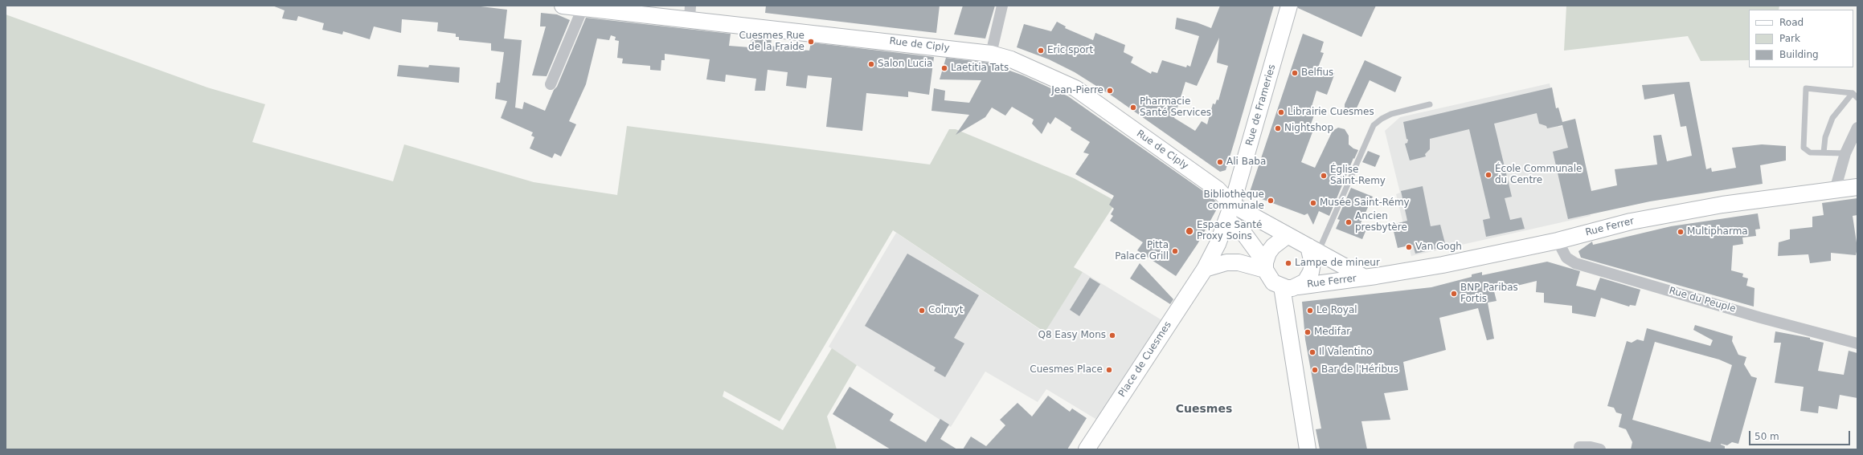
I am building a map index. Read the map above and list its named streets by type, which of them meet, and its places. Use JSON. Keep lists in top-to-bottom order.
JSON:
{
  "streets": {
    "street": [
      "Rue de Ciply",
      "Rue de Frameries",
      "Rue Ferrer",
      "Rue du Peuple",
      "Place de Cuesmes"
    ]
  },
  "crossings": [
    ["Rue de Ciply", "Rue de Frameries"],
    ["Rue de Ciply", "Place de Cuesmes"],
    ["Rue de Frameries", "Place de Cuesmes"],
    ["Rue Ferrer", "Rue du Peuple"]
  ],
  "districts": ["Cuesmes"],
  "places": [
    "Cuesmes Rue de la Fraide",
    "Eric sport",
    "Salon Lucia",
    "Laetitia Tats",
    "Belfius",
    "Jean-Pierre",
    "Pharmacie Santé Services",
    "Librairie Cuesmes",
    "Nightshop",
    "Ali Baba",
    "École Communale du Centre",
    "Église Saint-Remy",
    "Bibliothèque communale",
    "Musée Saint-Rémy",
    "Ancien presbytère",
    "Espace Santé Proxy Soins",
    "Multipharma",
    "Van Gogh",
    "Pitta Palace Grill",
    "Lampe de mineur",
    "BNP Paribas Fortis",
    "Colruyt",
    "Le Royal",
    "Medifar",
    "Q8 Easy Mons",
    "Il Valentino",
    "Cuesmes Place",
    "Bar de l'Héribus"
  ],
  "legend": ["Road", "Park", "Building"],
  "scale_bar": "50 m"
}
